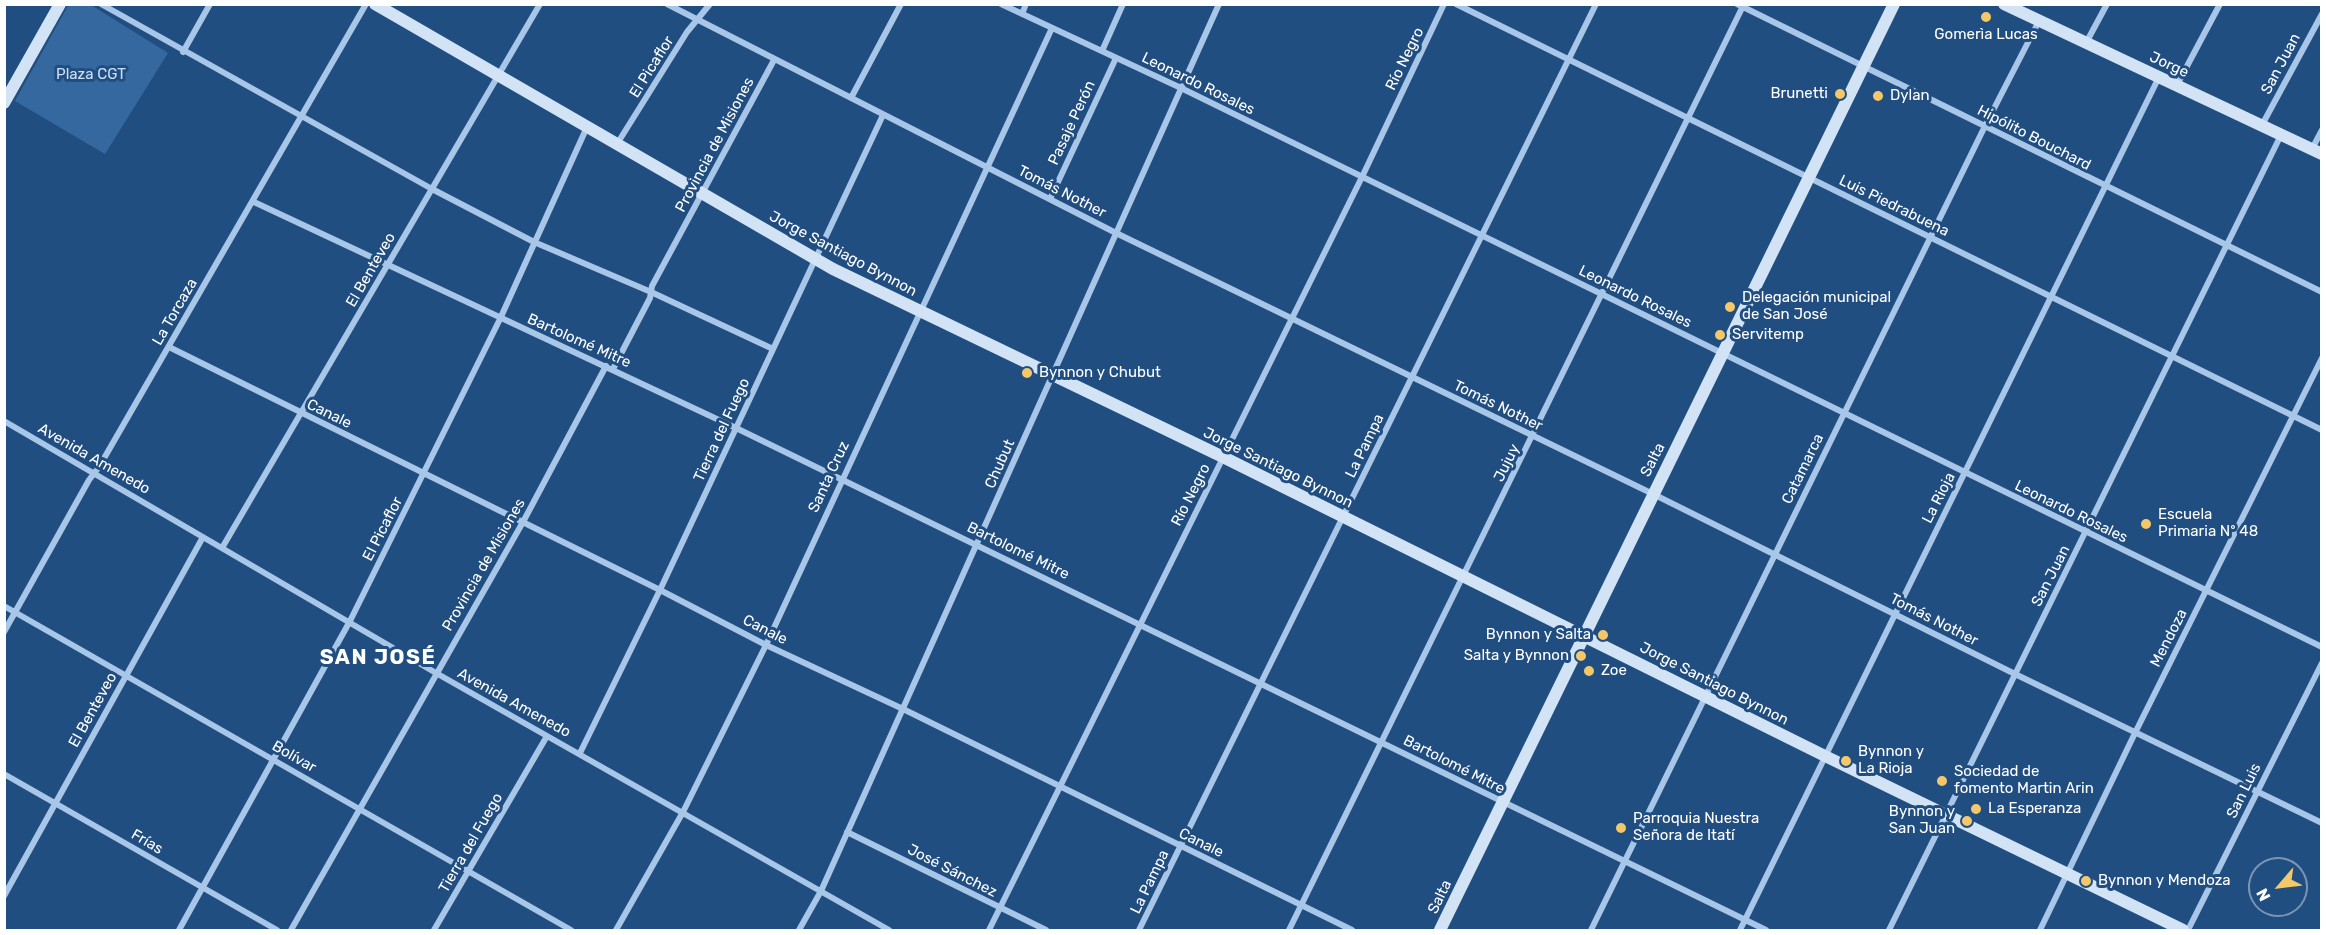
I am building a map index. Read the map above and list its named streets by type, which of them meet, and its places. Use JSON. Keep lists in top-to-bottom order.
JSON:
{
  "streets": {
    "street": [
      "Río Negro",
      "San Juan",
      "Jorge",
      "El Picaflor",
      "Leonardo Rosales",
      "Pasaje Perón",
      "Hipólito Bouchard",
      "Provincia de Misiones",
      "Tomás Nother",
      "Luis Piedrabuena",
      "Jorge Santiago Bynnon",
      "El Benteveo",
      "La Torcaza",
      "Bartolomé Mitre",
      "Canale",
      "Tierra del Fuego",
      "La Pampa",
      "Avenida Amenedo",
      "Salta",
      "Jujuy",
      "Chubut",
      "Catamarca",
      "Santa Cruz",
      "La Rioja",
      "Mendoza",
      "Bolívar",
      "San Luis",
      "Frías",
      "José Sánchez"
    ]
  },
  "crossings": [
    ["Río Negro", "Leonardo Rosales"],
    ["Río Negro", "Tomás Nother"],
    ["Río Negro", "Jorge Santiago Bynnon"],
    ["Río Negro", "Bartolomé Mitre"],
    ["Río Negro", "Canale"],
    ["Río Negro", "José Sánchez"],
    ["San Juan", "Jorge"],
    ["San Juan", "Leonardo Rosales"],
    ["San Juan", "Hipólito Bouchard"],
    ["San Juan", "Tomás Nother"],
    ["San Juan", "Luis Piedrabuena"],
    ["San Juan", "Jorge Santiago Bynnon"],
    ["Jorge", "Catamarca"],
    ["Jorge", "La Rioja"],
    ["El Picaflor", "Tomás Nother"],
    ["El Picaflor", "Jorge Santiago Bynnon"],
    ["El Picaflor", "Bartolomé Mitre"],
    ["El Picaflor", "Canale"],
    ["El Picaflor", "Avenida Amenedo"],
    ["El Picaflor", "Bolívar"],
    ["El Picaflor", "Frías"],
    ["Leonardo Rosales", "Pasaje Perón"],
    ["Leonardo Rosales", "La Pampa"],
    ["Leonardo Rosales", "Salta"],
    ["Leonardo Rosales", "Jujuy"],
    ["Leonardo Rosales", "Chubut"],
    ["Leonardo Rosales", "Catamarca"],
    ["Leonardo Rosales", "Santa Cruz"],
    ["Leonardo Rosales", "La Rioja"],
    ["Leonardo Rosales", "Mendoza"],
    ["Pasaje Perón", "Tomás Nother"],
    ["Hipólito Bouchard", "Salta"],
    ["Hipólito Bouchard", "Jujuy"],
    ["Hipólito Bouchard", "Catamarca"],
    ["Hipólito Bouchard", "La Rioja"],
    ["Provincia de Misiones", "Tomás Nother"],
    ["Provincia de Misiones", "Jorge Santiago Bynnon"],
    ["Provincia de Misiones", "Bartolomé Mitre"],
    ["Provincia de Misiones", "Canale"],
    ["Provincia de Misiones", "Avenida Amenedo"],
    ["Provincia de Misiones", "Bolívar"],
    ["Tomás Nother", "Tierra del Fuego"],
    ["Tomás Nother", "La Pampa"],
    ["Tomás Nother", "Salta"],
    ["Tomás Nother", "Jujuy"],
    ["Tomás Nother", "Chubut"],
    ["Tomás Nother", "Catamarca"],
    ["Tomás Nother", "Santa Cruz"],
    ["Tomás Nother", "La Rioja"],
    ["Tomás Nother", "Mendoza"],
    ["Tomás Nother", "San Luis"],
    ["Luis Piedrabuena", "La Pampa"],
    ["Luis Piedrabuena", "Salta"],
    ["Luis Piedrabuena", "Jujuy"],
    ["Luis Piedrabuena", "Catamarca"],
    ["Luis Piedrabuena", "La Rioja"],
    ["Luis Piedrabuena", "Mendoza"],
    ["Jorge Santiago Bynnon", "El Benteveo"],
    ["Jorge Santiago Bynnon", "Tierra del Fuego"],
    ["Jorge Santiago Bynnon", "La Pampa"],
    ["Jorge Santiago Bynnon", "Salta"],
    ["Jorge Santiago Bynnon", "Jujuy"],
    ["Jorge Santiago Bynnon", "Chubut"],
    ["Jorge Santiago Bynnon", "Catamarca"],
    ["Jorge Santiago Bynnon", "Santa Cruz"],
    ["Jorge Santiago Bynnon", "La Rioja"],
    ["Jorge Santiago Bynnon", "Mendoza"],
    ["El Benteveo", "Bartolomé Mitre"],
    ["El Benteveo", "Canale"],
    ["El Benteveo", "Avenida Amenedo"],
    ["El Benteveo", "Bolívar"],
    ["El Benteveo", "Frías"],
    ["La Torcaza", "Bartolomé Mitre"],
    ["La Torcaza", "Canale"],
    ["La Torcaza", "Avenida Amenedo"],
    ["La Torcaza", "Bolívar"],
    ["Bartolomé Mitre", "Tierra del Fuego"],
    ["Bartolomé Mitre", "La Pampa"],
    ["Bartolomé Mitre", "Salta"],
    ["Bartolomé Mitre", "Jujuy"],
    ["Bartolomé Mitre", "Chubut"],
    ["Bartolomé Mitre", "Catamarca"],
    ["Bartolomé Mitre", "Santa Cruz"],
    ["Bartolomé Mitre", "La Rioja"],
    ["Canale", "Tierra del Fuego"],
    ["Canale", "La Pampa"],
    ["Canale", "Jujuy"],
    ["Canale", "Chubut"],
    ["Canale", "Santa Cruz"],
    ["Tierra del Fuego", "Avenida Amenedo"],
    ["Tierra del Fuego", "Bolívar"],
    ["Avenida Amenedo", "Chubut"],
    ["Avenida Amenedo", "Santa Cruz"],
    ["Chubut", "José Sánchez"]
  ],
  "districts": ["SAN JOSÉ"],
  "parks": ["Plaza CGT"],
  "places": [
    "Gomerìa Lucas",
    "Brunetti",
    "Dylan",
    "Delegación municipal de San José",
    "Servitemp",
    "Bynnon y Chubut",
    "Escuela Primaria Nº 48",
    "Bynnon y Salta",
    "Salta y Bynnon",
    "Zoe",
    "Bynnon y La Rioja",
    "Sociedad de fomento Martin Arin",
    "La Esperanza",
    "Bynnon y San Juan",
    "Parroquia Nuestra Señora de Itatí",
    "Bynnon y Mendoza"
  ],
  "north": "bottom left"
}
